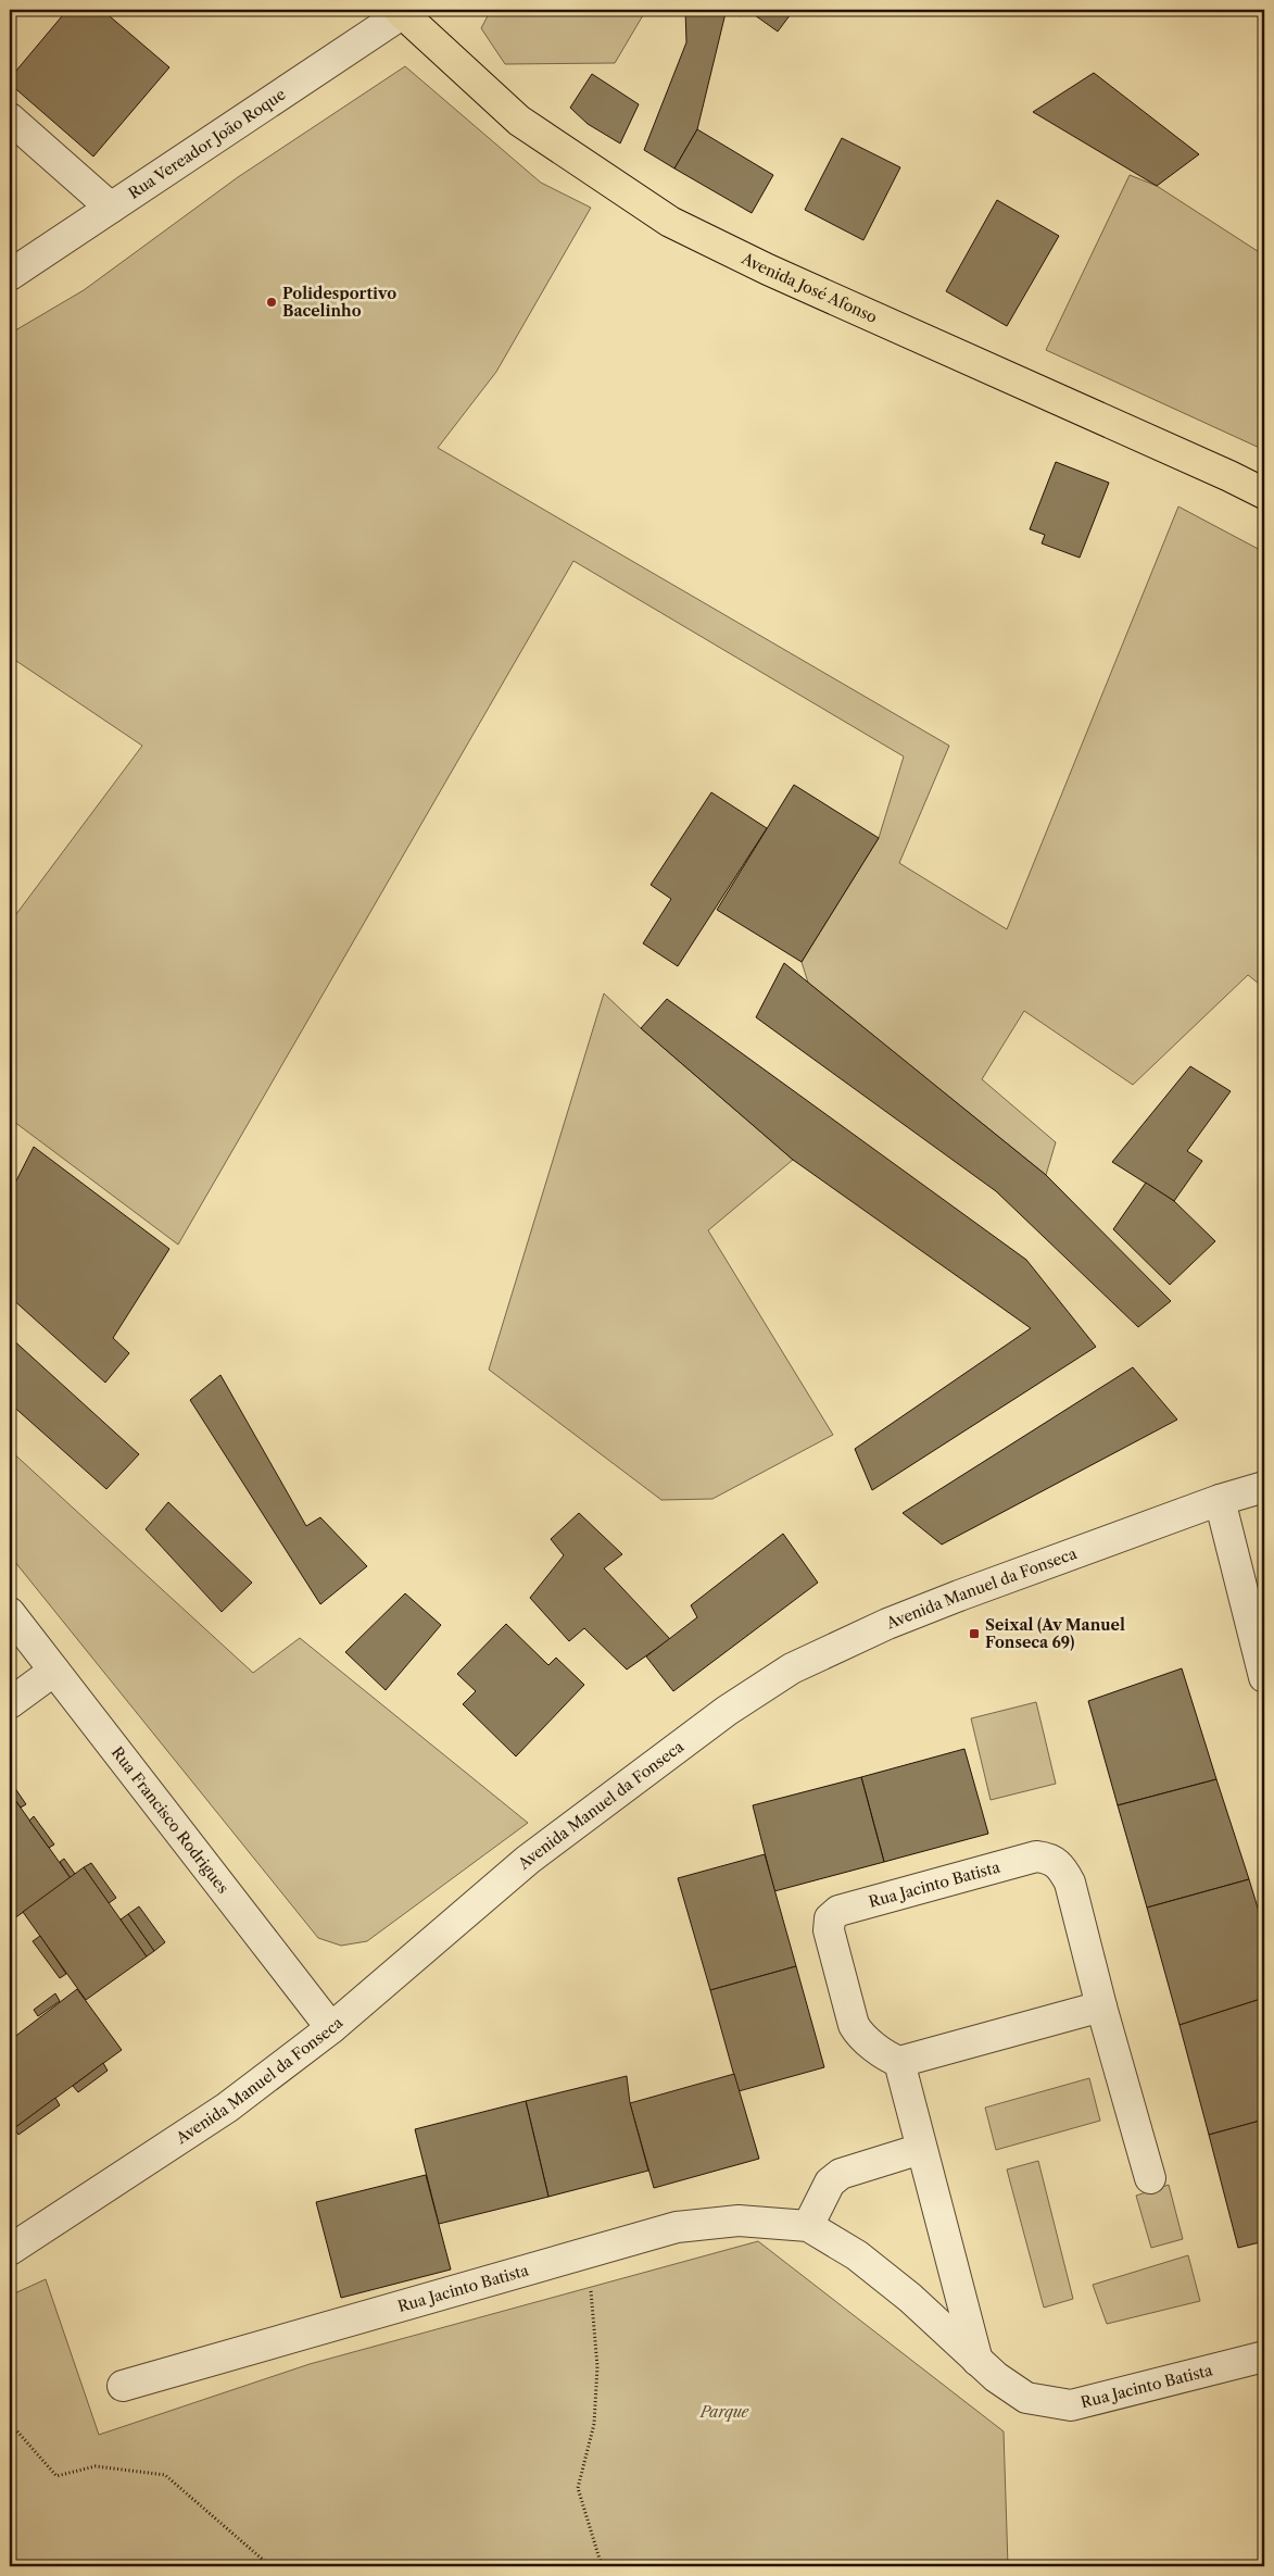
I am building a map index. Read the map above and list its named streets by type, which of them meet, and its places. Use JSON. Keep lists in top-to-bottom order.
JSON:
{
  "streets": {
    "main road": ["Avenida José Afonso"],
    "street": [
      "Rua Vereador João Roque",
      "Avenida Manuel da Fonseca",
      "Rua Francisco Rodrigues",
      "Rua Jacinto Batista"
    ]
  },
  "crossings": [
    ["Rua Vereador João Roque", "Avenida José Afonso"],
    ["Avenida Manuel da Fonseca", "Rua Francisco Rodrigues"]
  ],
  "parks": ["Parque"],
  "places": {
    "other": ["Polidesportivo Bacelinho"],
    "transit": ["Seixal (Av Manuel Fonseca 69)"]
  }
}
